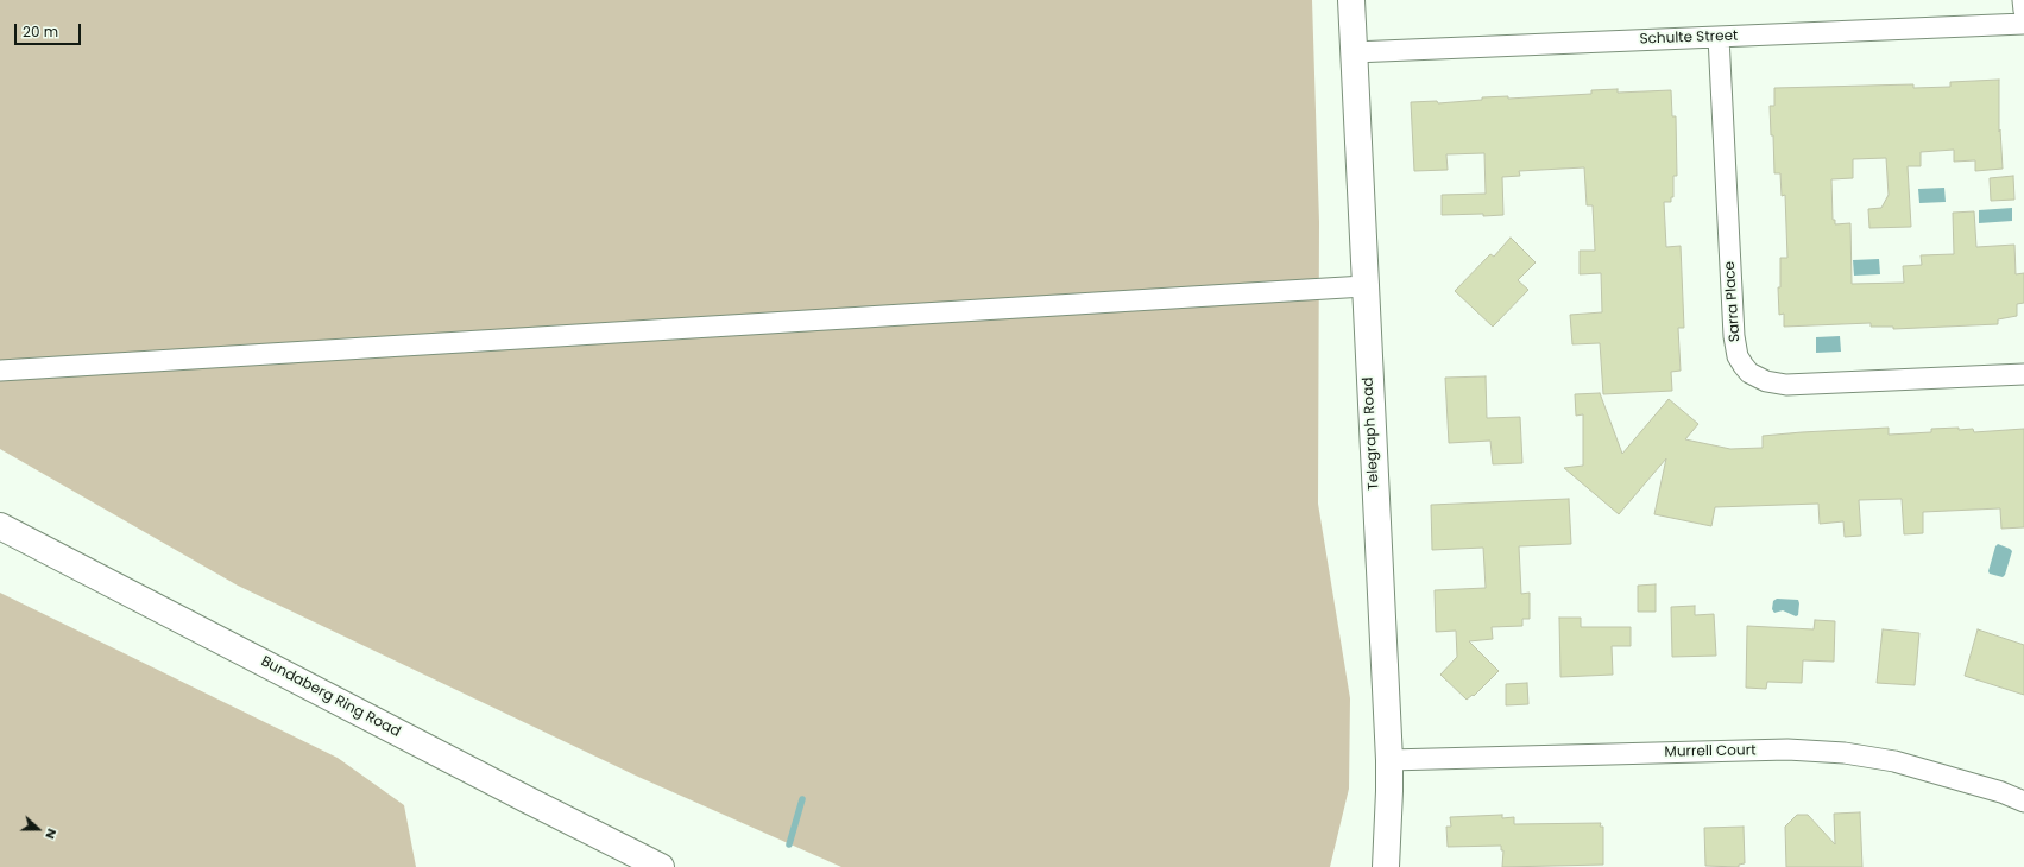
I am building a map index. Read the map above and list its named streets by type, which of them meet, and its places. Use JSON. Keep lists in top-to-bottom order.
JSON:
{
  "streets": {
    "street": [
      "Schulte Street",
      "Sarra Place",
      "Telegraph Road",
      "Bundaberg Ring Road",
      "Murrell Court"
    ]
  },
  "crossings": [
    ["Schulte Street", "Sarra Place"],
    ["Schulte Street", "Telegraph Road"],
    ["Telegraph Road", "Murrell Court"]
  ],
  "scale_bar": "20 m",
  "north": "right"
}
